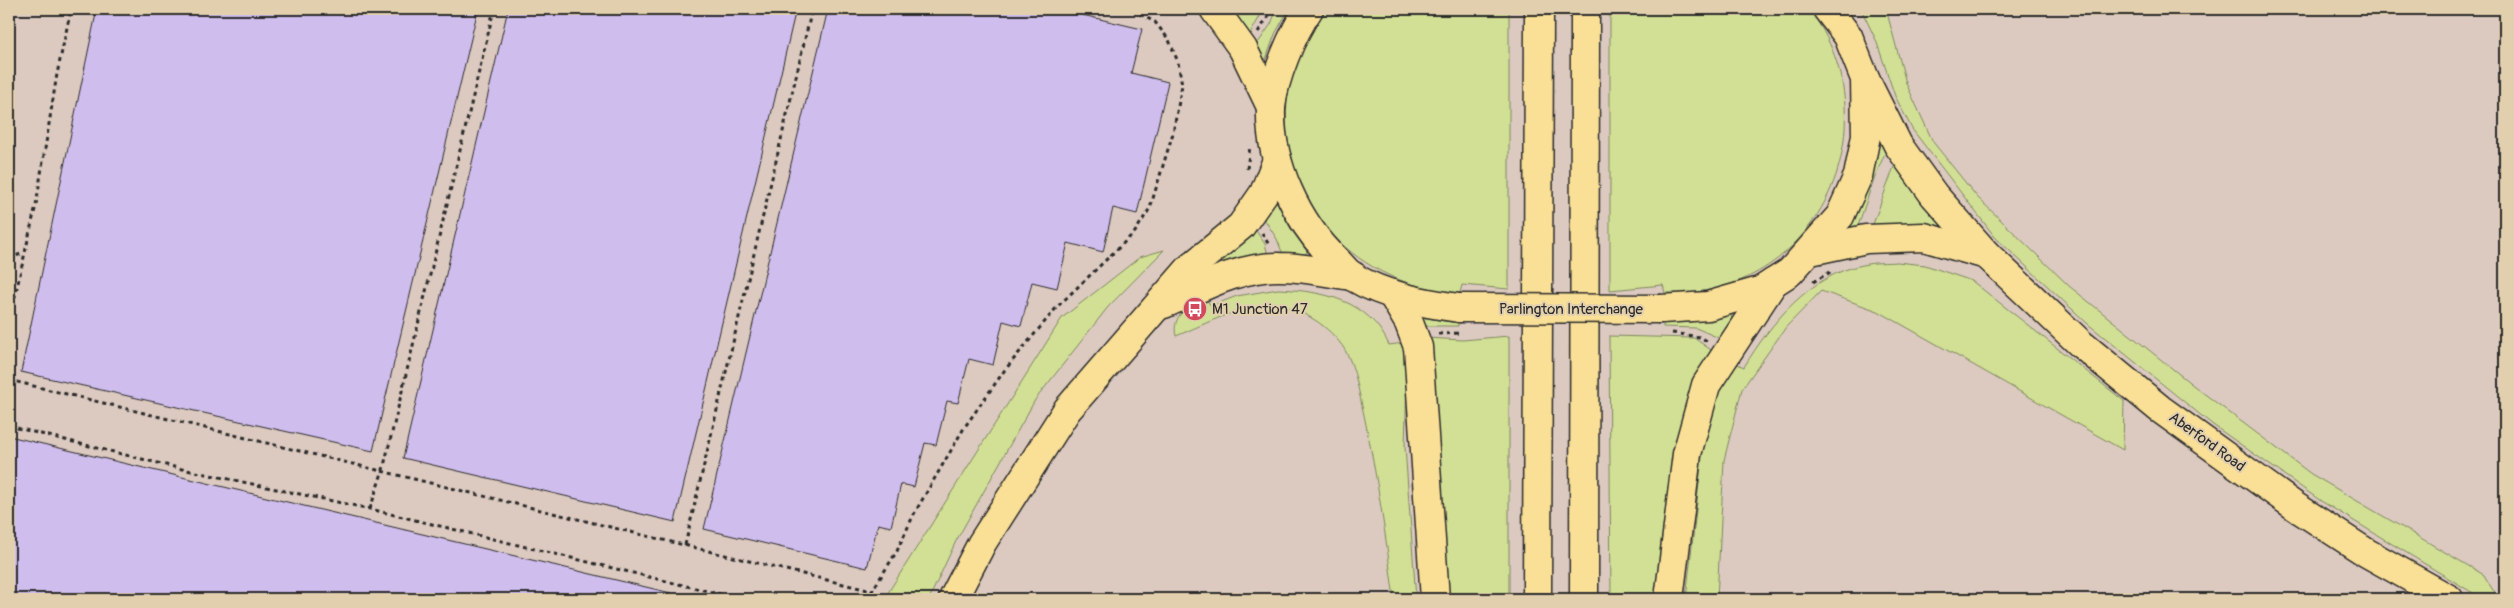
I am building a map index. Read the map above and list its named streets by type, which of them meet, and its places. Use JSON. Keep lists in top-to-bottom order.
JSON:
{
  "streets": {
    "main road": ["Parlington Interchange", "Aberford Road"]
  },
  "crossings": [
    ["Parlington Interchange", "Aberford Road"]
  ],
  "places": {
    "bus stop": ["M1 Junction 47"]
  }
}
